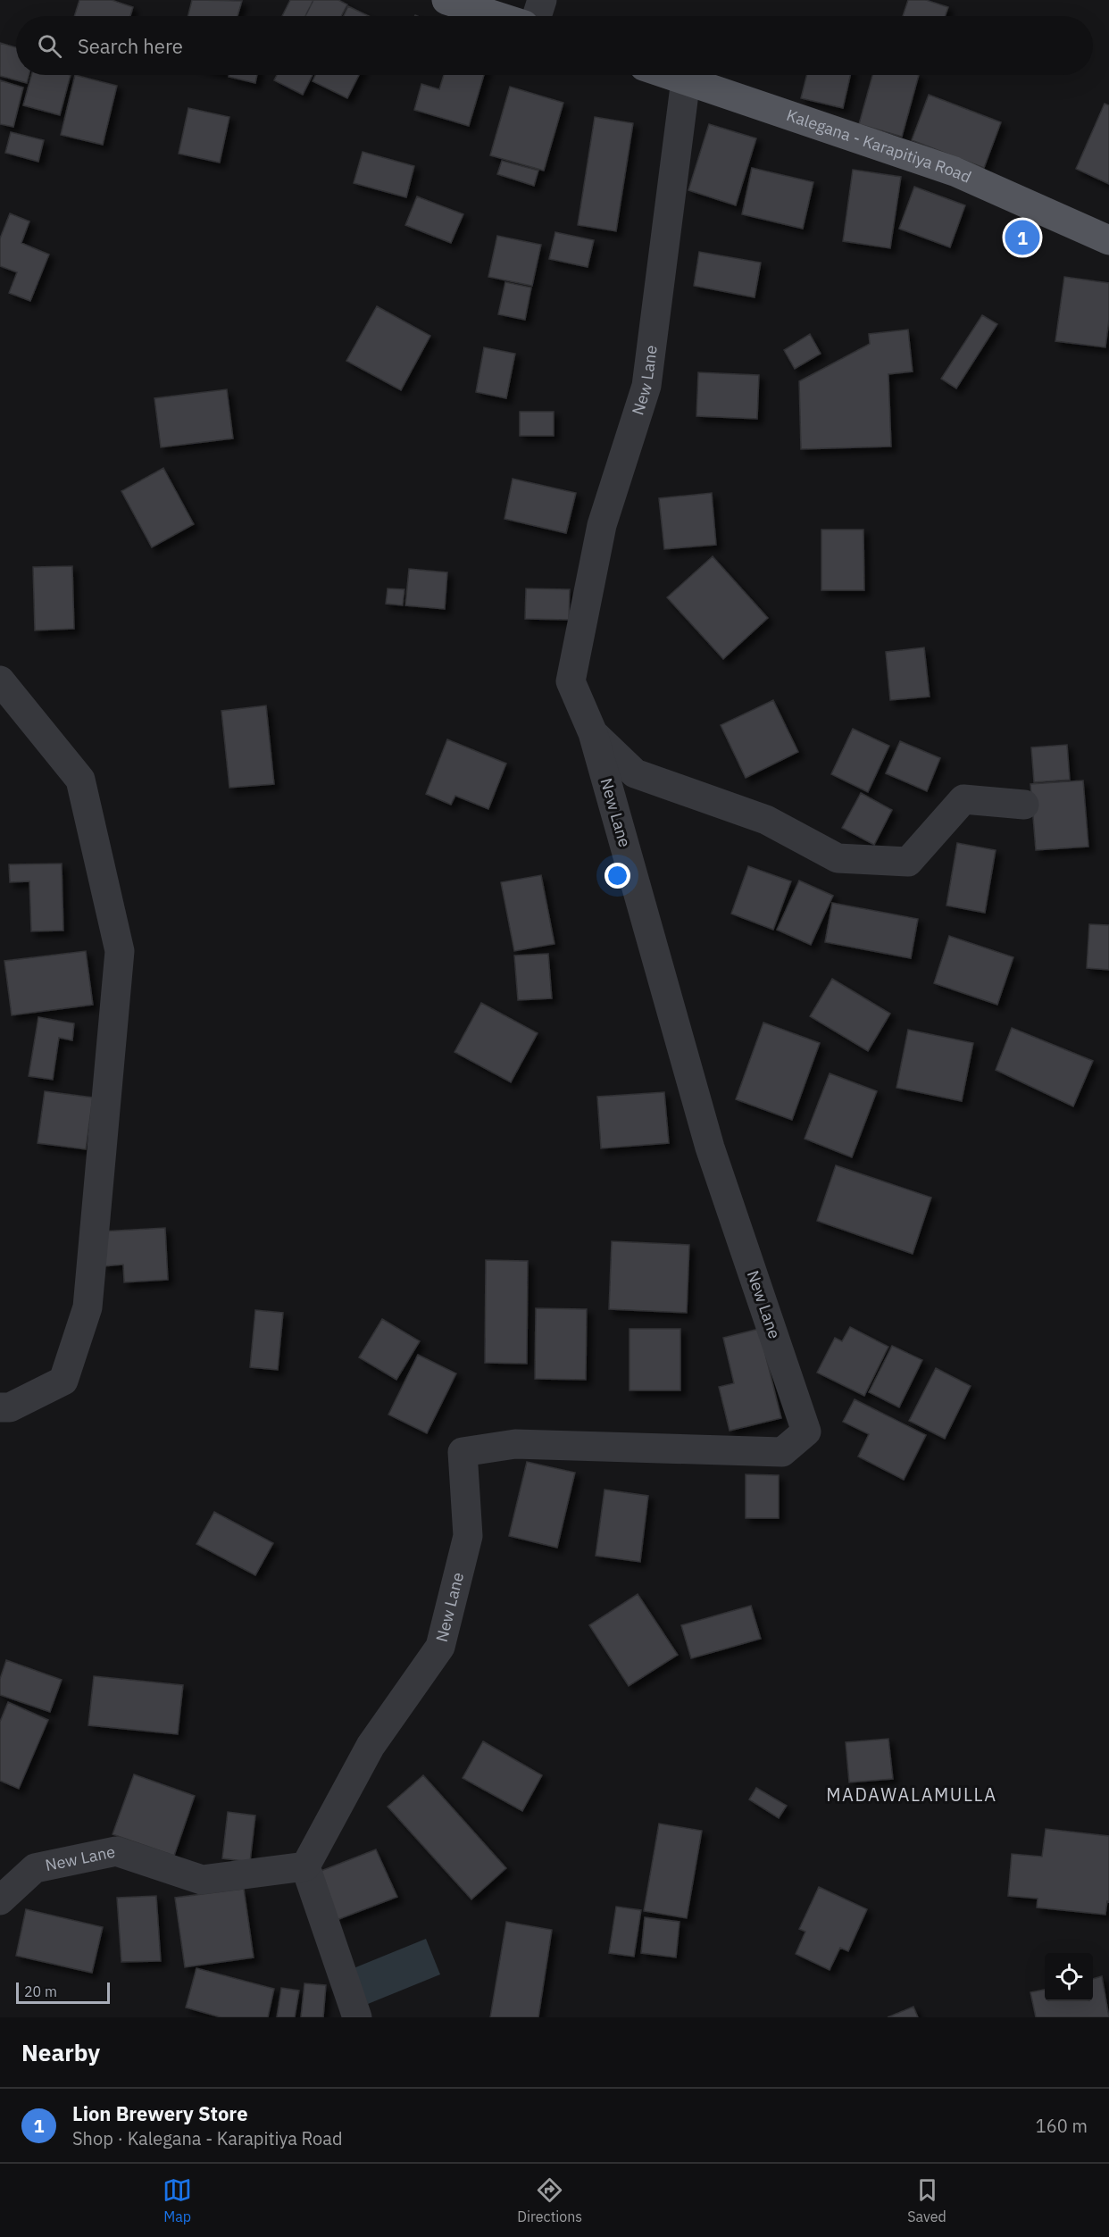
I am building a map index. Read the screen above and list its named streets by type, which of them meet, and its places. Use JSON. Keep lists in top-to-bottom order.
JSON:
{
  "streets": {
    "main road": ["Kalegana - Karapitiya Road"],
    "street": ["New Lane"]
  },
  "crossings": [
    ["Kalegana - Karapitiya Road", "New Lane"]
  ],
  "districts": ["MADAWALAMULLA"],
  "scale_bar": "20 m",
  "page": {
    "search": "Search here",
    "pins": "1",
    "scale": "20 m",
    "heading": "Nearby",
    "list": [
      {
        "mark": "1",
        "name": "Lion Brewery Store",
        "note": "Shop · Kalegana - Karapitiya Road",
        "value": "160 m"
      }
    ],
    "nav": ["Map", "Directions", "Saved"]
  }
}
